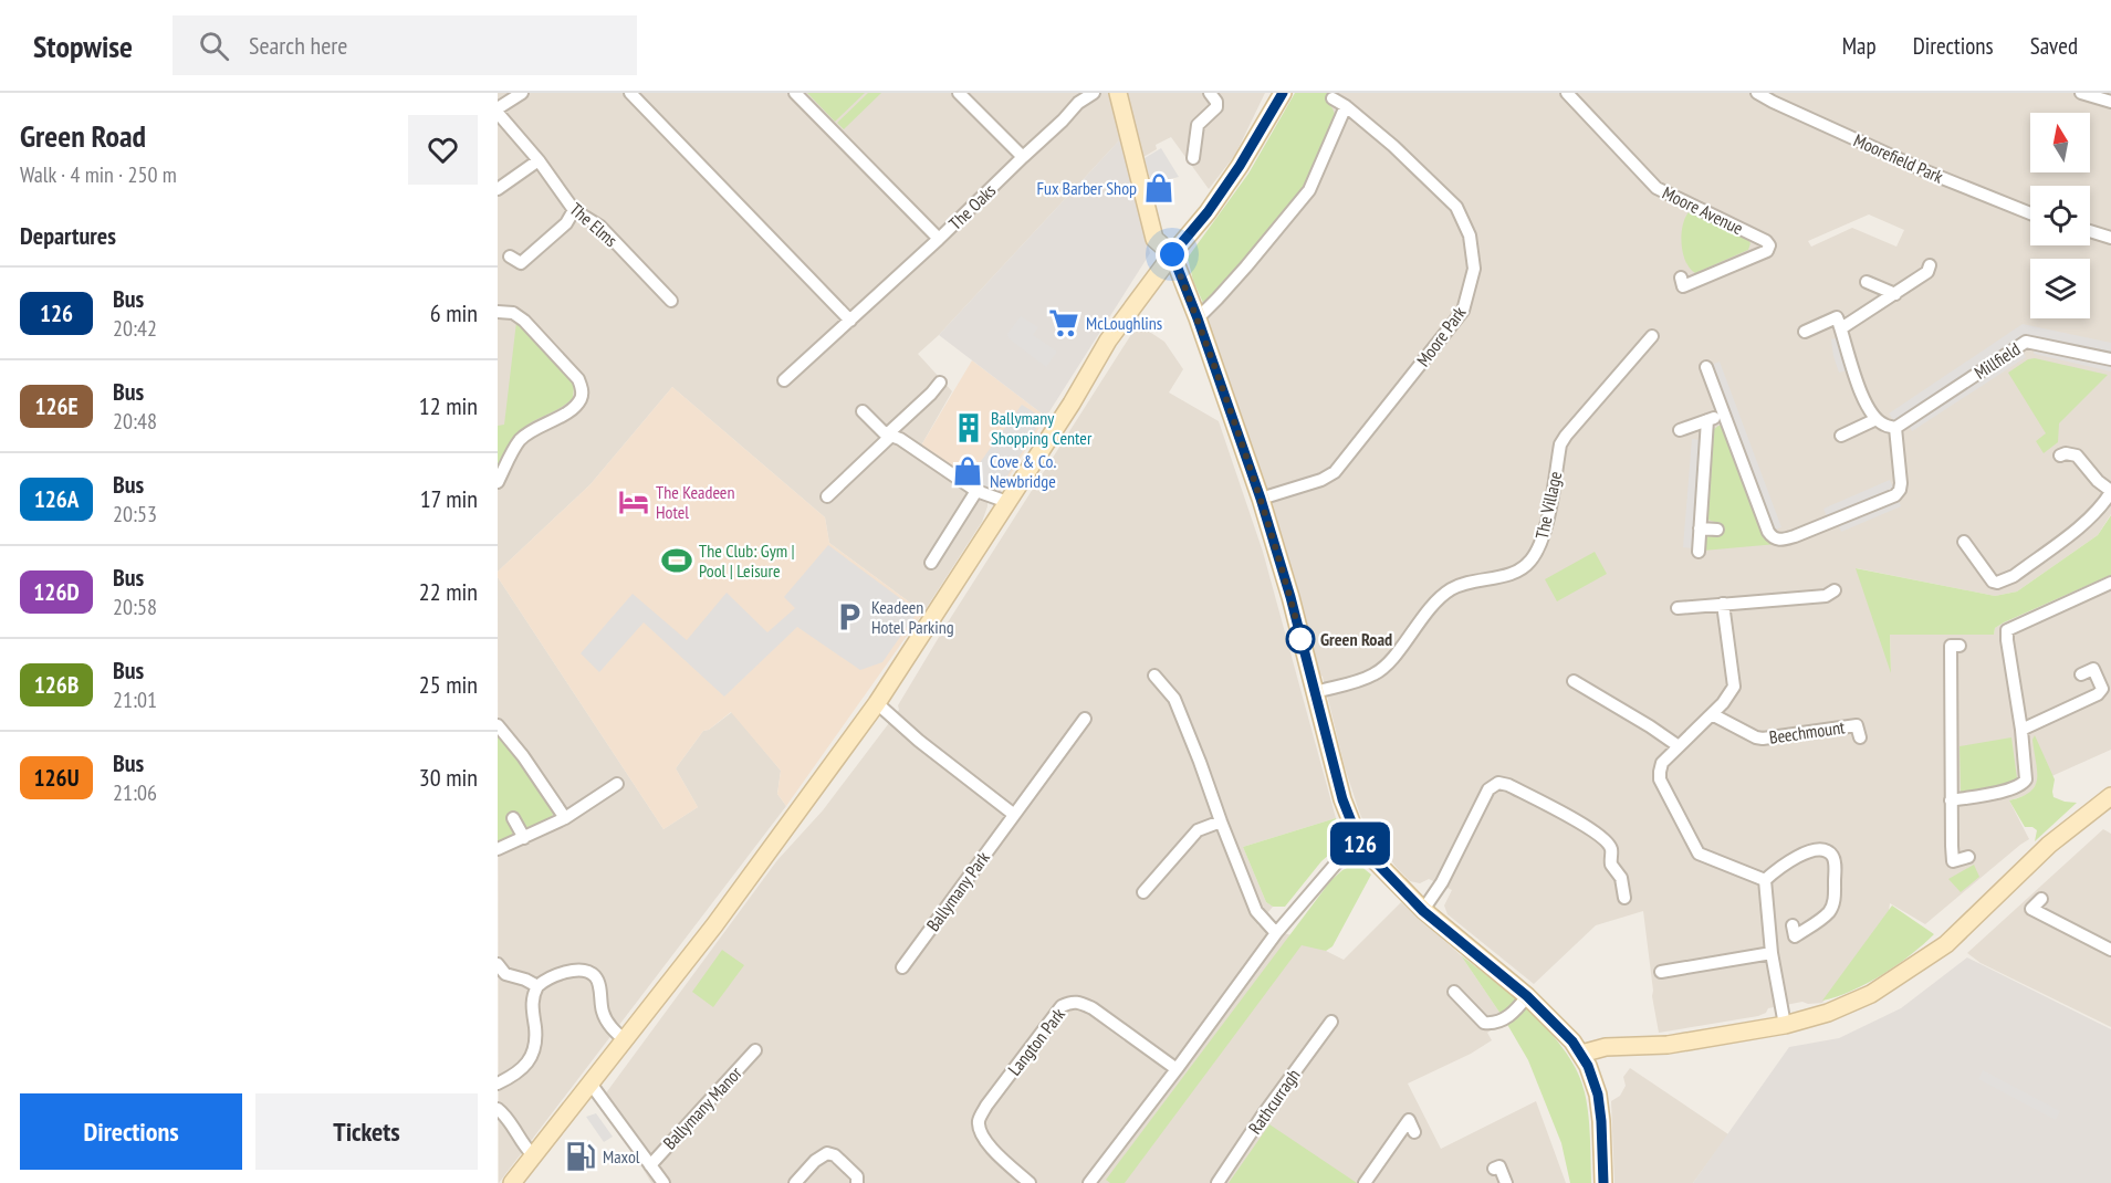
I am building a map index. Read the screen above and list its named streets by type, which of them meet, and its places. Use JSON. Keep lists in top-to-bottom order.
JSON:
{
  "streets": {
    "street": [
      "Moorefield Park",
      "The Oaks",
      "Moore Avenue",
      "The Elms",
      "Moore Park",
      "Millfield",
      "The Village",
      "Beechmount",
      "Ballymany Park",
      "Langton Park",
      "Rathcurragh",
      "Ballymany Manor"
    ]
  },
  "places": {
    "shop": ["Fux Barber Shop", "Cove & Co. Newbridge"],
    "supermarket": ["McLoughlins"],
    "building": ["Ballymany Shopping Center"],
    "hotel": ["The Keadeen Hotel"],
    "sports": ["The Club: Gym | Pool | Leisure"],
    "parking": ["Keadeen Hotel Parking"],
    "other": ["Green Road"],
    "fuel station": ["Maxol"]
  },
  "lines": ["bus line 126"],
  "north": "top",
  "page": {
    "header": "Stopwise",
    "search": "Search here",
    "nav": ["Map", "Directions", "Saved"],
    "heading": [
      ["Green Road", "Walk · 4 min · 250 m"],
      "Departures"
    ],
    "on_map": "126",
    "list": [
      {
        "mark": "126",
        "name": "Bus",
        "note": "20:42",
        "value": "6 min"
      },
      {
        "mark": "126E",
        "name": "Bus",
        "note": "20:48",
        "value": "12 min"
      },
      {
        "mark": "126A",
        "name": "Bus",
        "note": "20:53",
        "value": "17 min"
      },
      {
        "mark": "126D",
        "name": "Bus",
        "note": "20:58",
        "value": "22 min"
      },
      {
        "mark": "126B",
        "name": "Bus",
        "note": "21:01",
        "value": "25 min"
      },
      {
        "mark": "126U",
        "name": "Bus",
        "note": "21:06",
        "value": "30 min"
      }
    ],
    "buttons": ["Directions", "Tickets"]
  }
}
